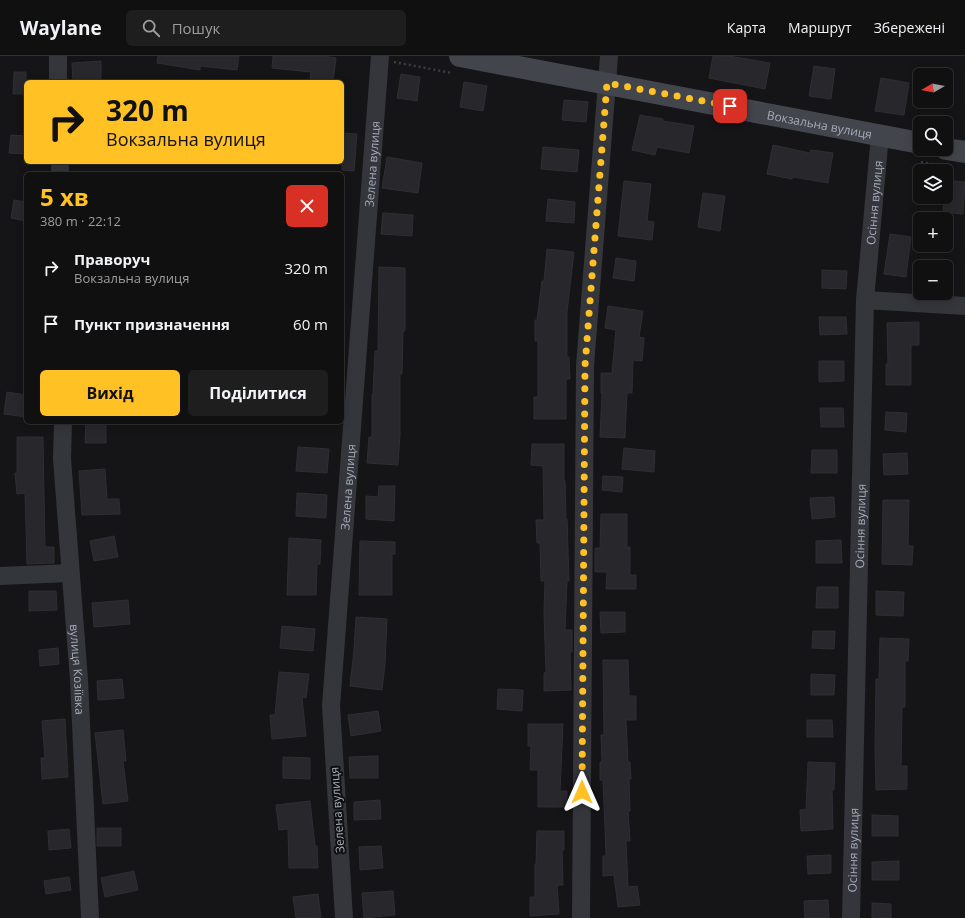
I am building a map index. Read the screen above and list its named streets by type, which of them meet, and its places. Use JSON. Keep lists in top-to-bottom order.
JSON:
{
  "streets": {
    "main road": ["Вокзальна вулиця"],
    "street": ["Зелена вулиця", "Осіння вулиця", "вулиця Козіївка"]
  },
  "crossings": [
    ["Вокзальна вулиця", "Осіння вулиця"]
  ],
  "north": "left",
  "page": {
    "header": "Waylane",
    "search": "Пошук",
    "nav": ["Карта", "Маршрут", "Збережені"],
    "map_buttons": ["+", "−"],
    "turn": ["320 m", "Вокзальна вулиця"],
    "heading": ["5 хв", "380 m · 22:12"],
    "list": [
      {
        "name": "Праворуч",
        "note": "Вокзальна вулиця",
        "value": "320 m"
      },
      {
        "name": "Пункт призначення",
        "value": "60 m"
      }
    ],
    "buttons": ["Вихід", "Поділитися"]
  }
}
